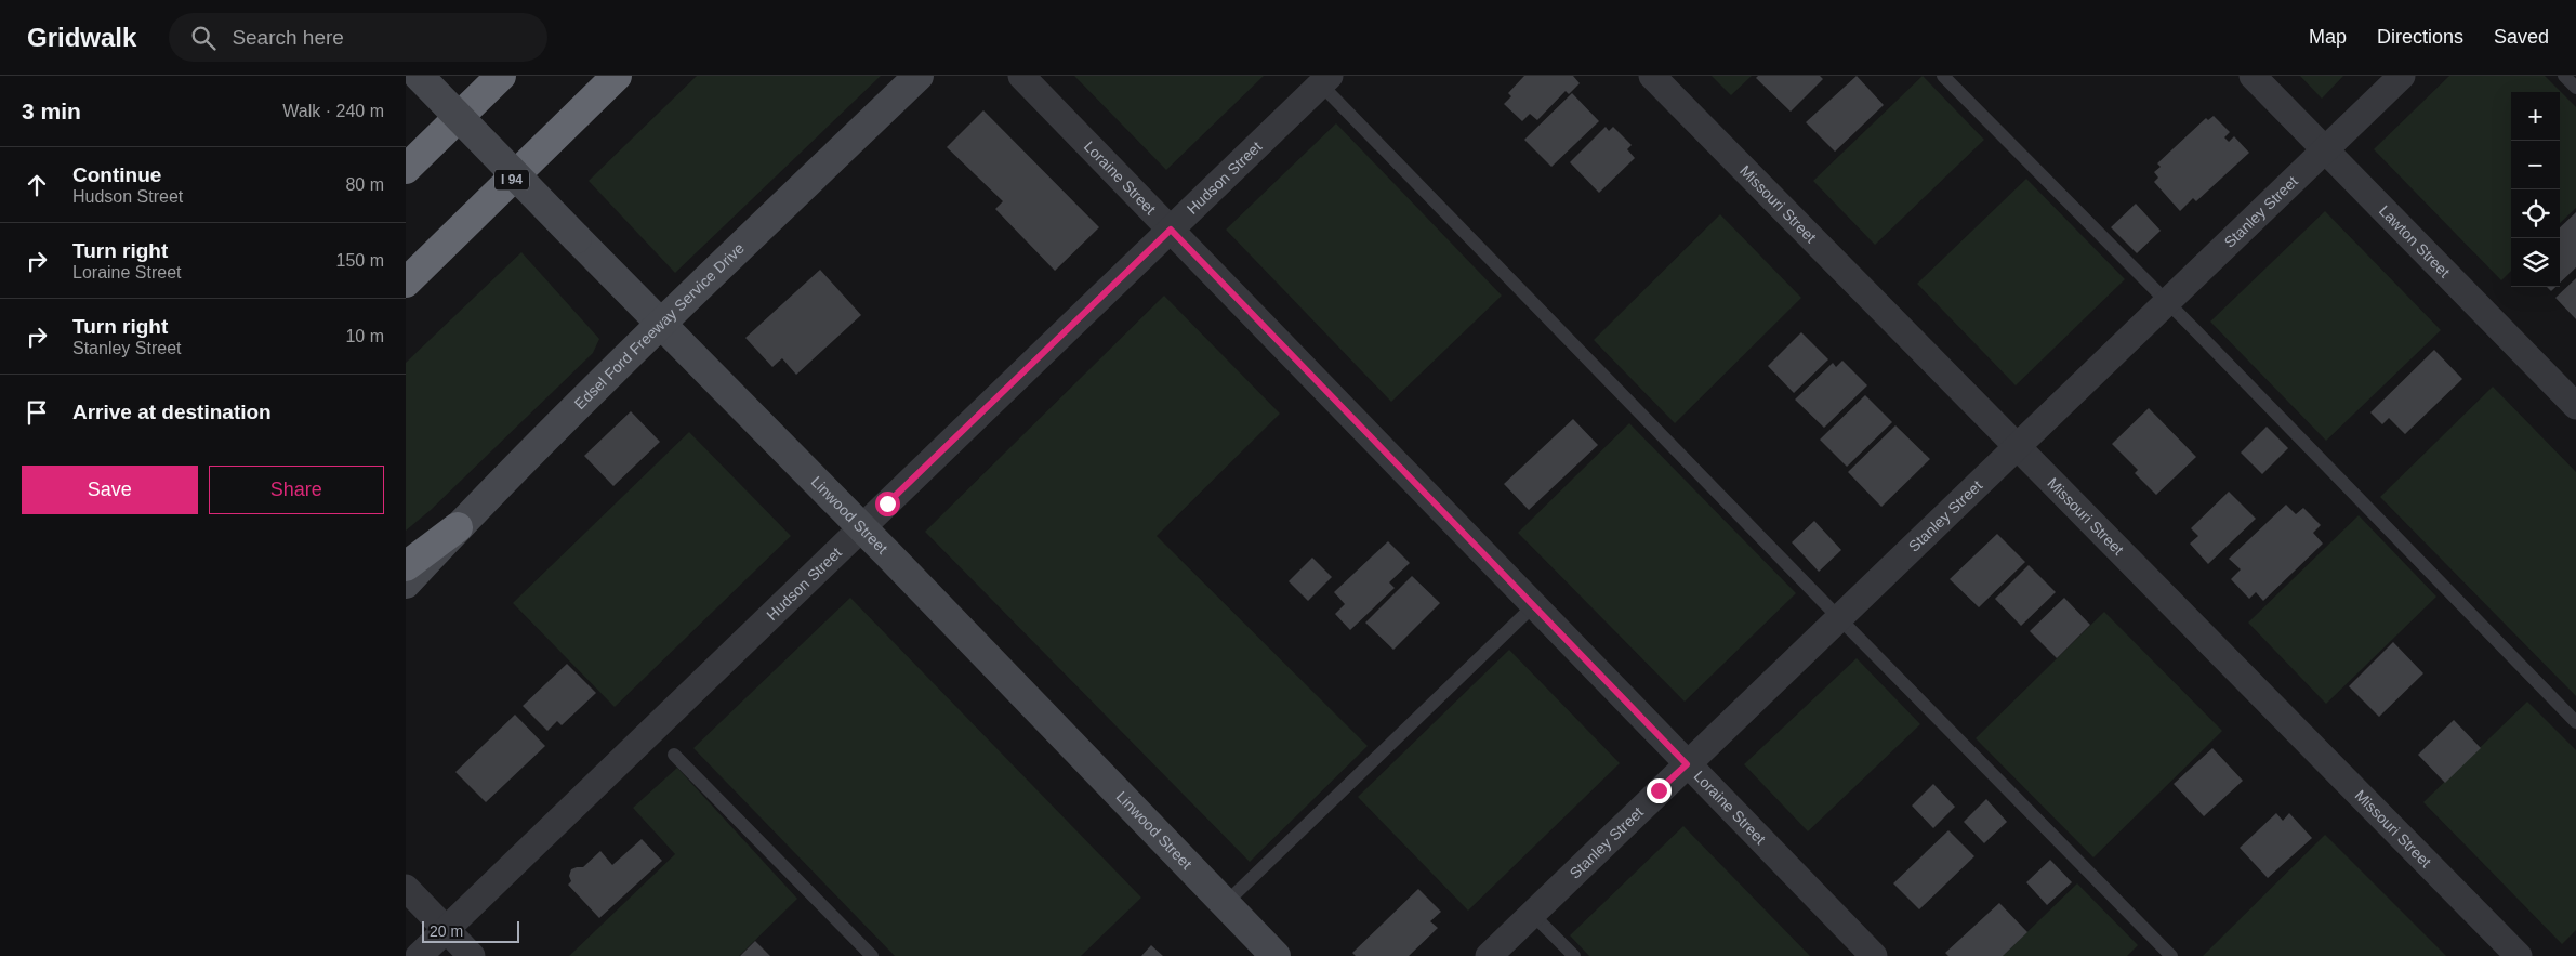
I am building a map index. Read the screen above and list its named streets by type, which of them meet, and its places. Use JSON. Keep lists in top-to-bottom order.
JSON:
{
  "streets": {
    "highway": ["I 94"],
    "street": [
      "Loraine Street",
      "Hudson Street",
      "Missouri Street",
      "Stanley Street",
      "Lawton Street",
      "Edsel Ford Freeway Service Drive",
      "Linwood Street"
    ]
  },
  "crossings": [
    ["Loraine Street", "Hudson Street"],
    ["Loraine Street", "Stanley Street"],
    ["Hudson Street", "Linwood Street"],
    ["Missouri Street", "Stanley Street"],
    ["Stanley Street", "Lawton Street"],
    ["Edsel Ford Freeway Service Drive", "Linwood Street"]
  ],
  "scale_bar": "20 m",
  "page": {
    "header": "Gridwalk",
    "search": "Search here",
    "nav": ["Map", "Directions", "Saved"],
    "heading": ["3 min", "Walk · 240 m"],
    "map_buttons": ["+", "−"],
    "list": [
      ["Continue", "Hudson Street", "80 m"],
      ["Turn right", "Loraine Street", "150 m"],
      ["Turn right", "Stanley Street", "10 m"],
      "Arrive at destination"
    ],
    "buttons": ["Save", "Share"],
    "scale": "20 m"
  }
}
